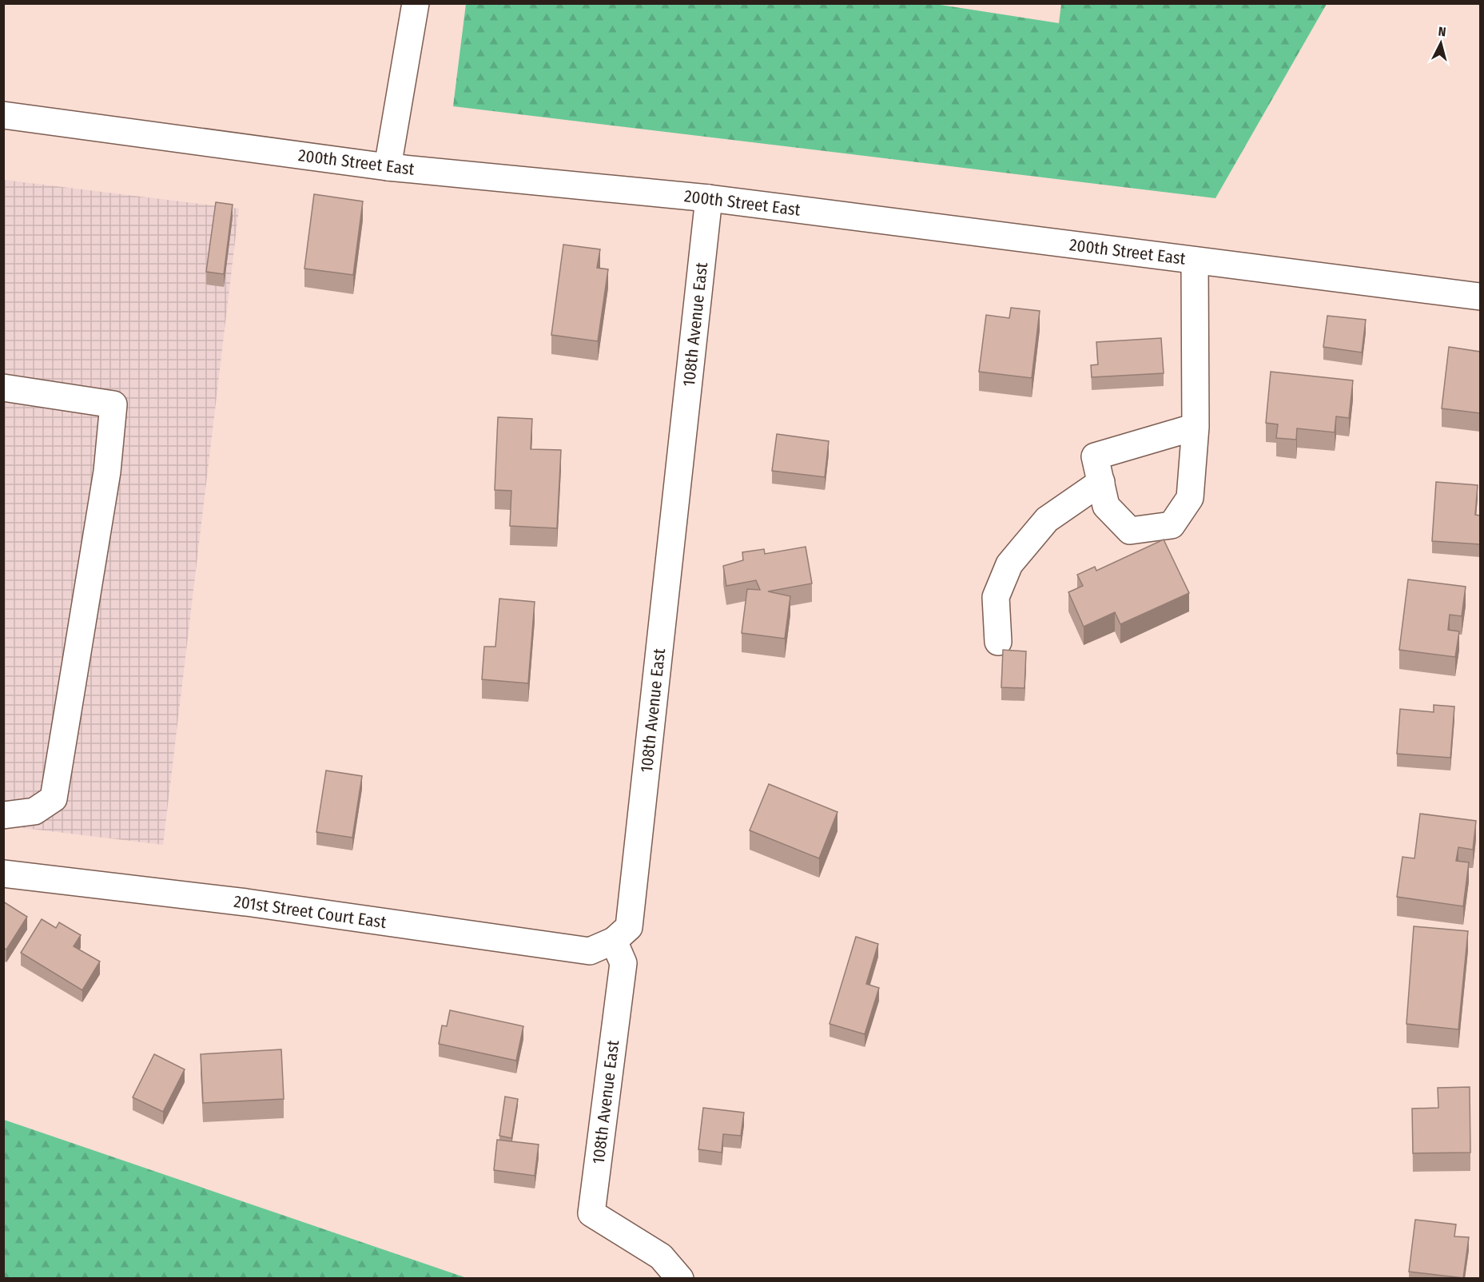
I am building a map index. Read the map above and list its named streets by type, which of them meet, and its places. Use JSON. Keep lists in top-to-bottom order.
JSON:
{
  "streets": {
    "street": ["200th Street East", "108th Avenue East", "201st Street Court East"]
  },
  "crossings": [
    ["200th Street East", "108th Avenue East"],
    ["108th Avenue East", "201st Street Court East"]
  ],
  "north": "top"
}
